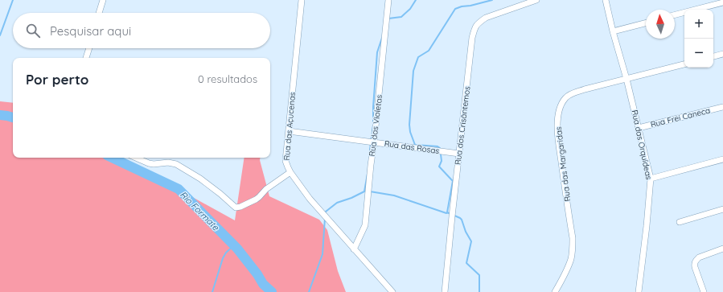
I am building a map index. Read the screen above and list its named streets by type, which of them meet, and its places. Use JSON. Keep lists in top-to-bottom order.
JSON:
{
  "streets": {
    "street": [
      "Rua Frei Caneca",
      "Rua das Violetas",
      "Rua dos Crisântemos",
      "Rua das Açucenas",
      "Rua das Orquídeas",
      "Rua das Rosas",
      "Rua das Margaridas"
    ]
  },
  "crossings": [
    ["Rua Frei Caneca", "Rua das Orquídeas"],
    ["Rua das Violetas", "Rua das Açucenas"],
    ["Rua das Violetas", "Rua das Rosas"],
    ["Rua dos Crisântemos", "Rua das Rosas"],
    ["Rua das Açucenas", "Rua das Rosas"],
    ["Rua das Orquídeas", "Rua das Margaridas"]
  ],
  "water": ["Rio Formate"],
  "north": "top",
  "page": {
    "map_buttons": ["+", "−"],
    "search": "Pesquisar aqui",
    "heading": ["Por perto", "0 resultados"]
  }
}
